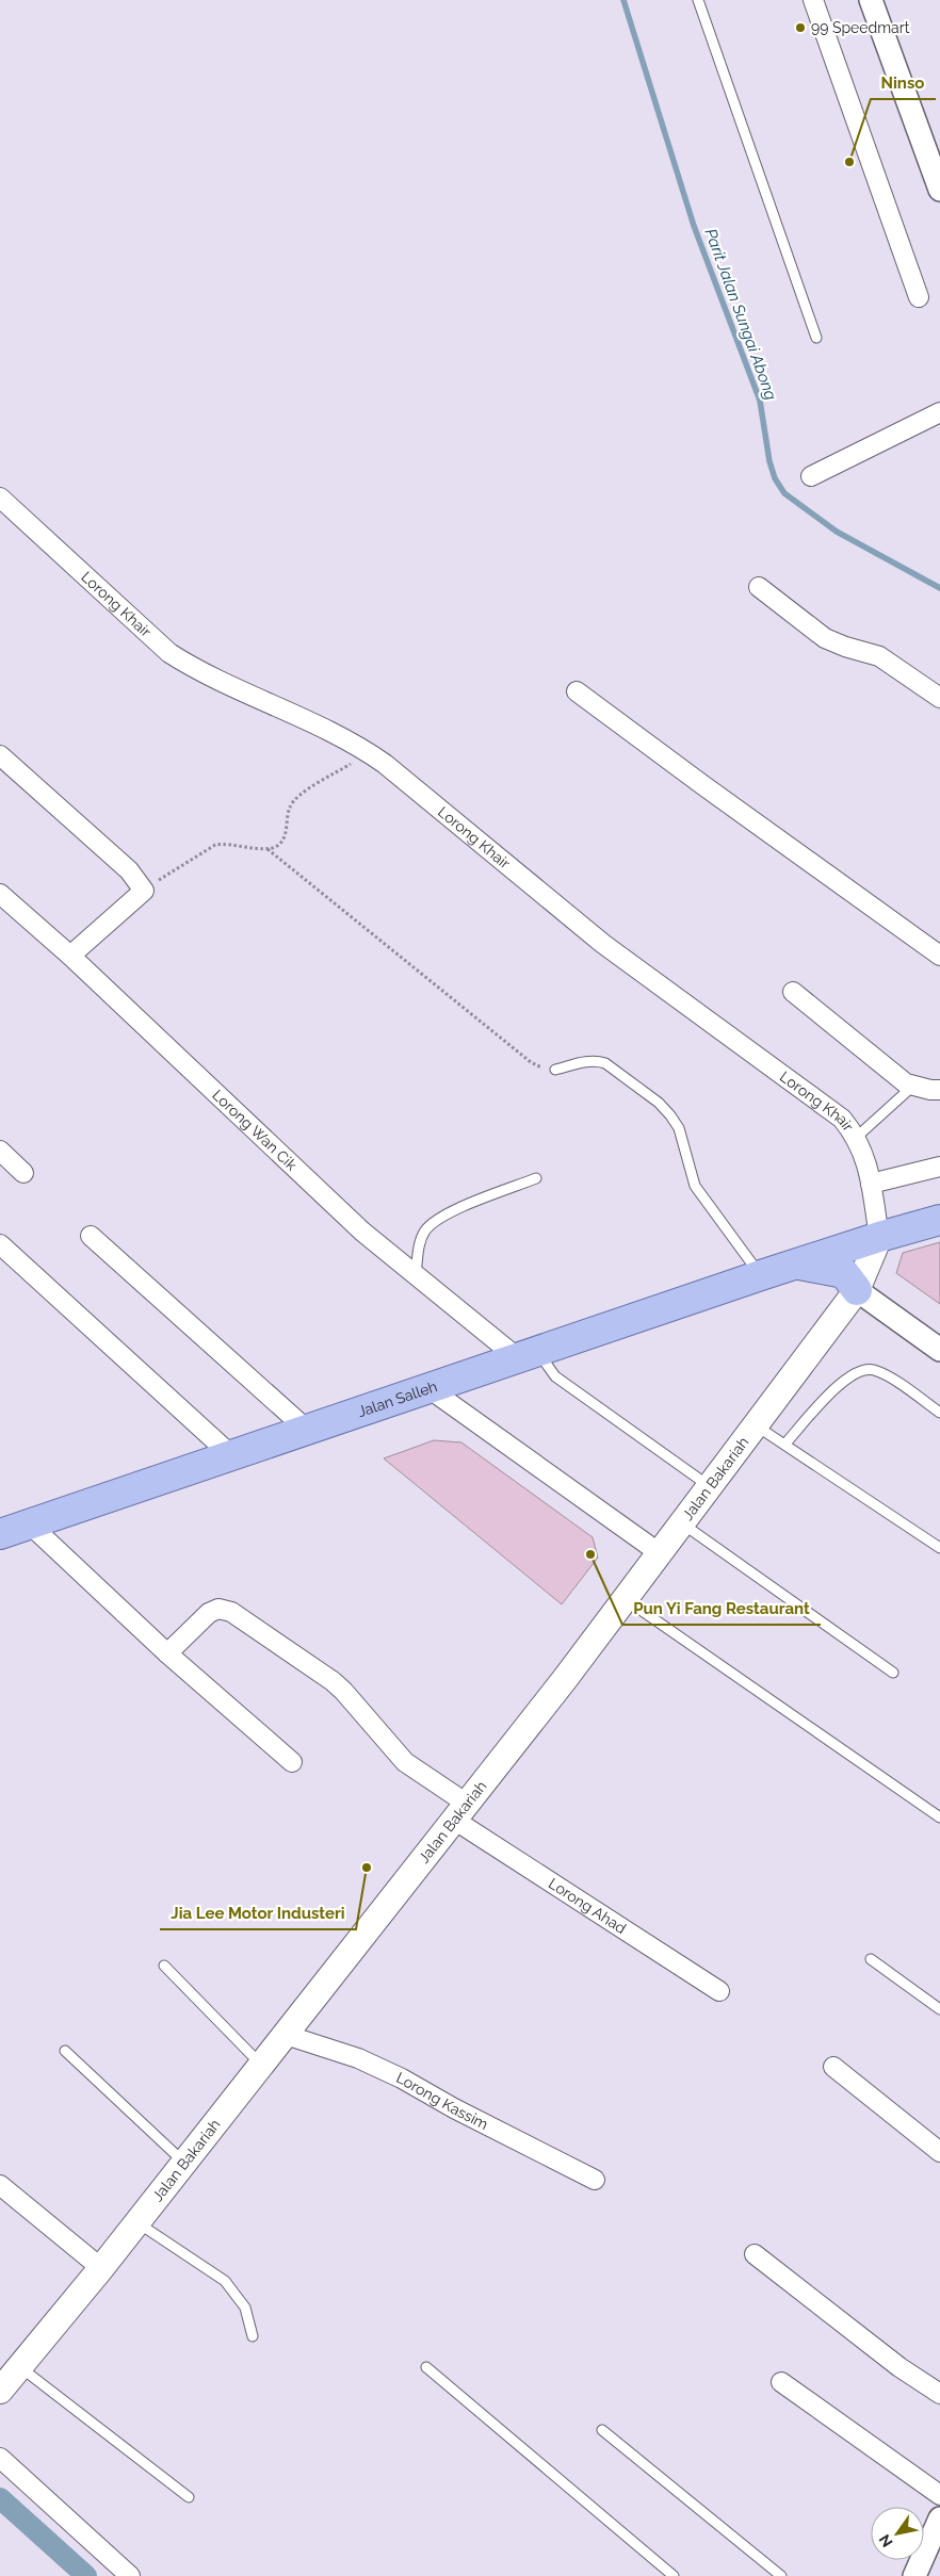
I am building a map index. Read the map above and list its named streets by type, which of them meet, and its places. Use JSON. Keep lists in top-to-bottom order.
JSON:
{
  "streets": {
    "main road": ["Jalan Salleh", "Jalan Bakariah"],
    "street": [
      "Lorong Khair",
      "Lorong Wan Cik",
      "Lorong Ahad",
      "Lorong Kassim"
    ]
  },
  "crossings": [
    ["Lorong Khair", "Jalan Salleh"],
    ["Lorong Khair", "Jalan Bakariah"],
    ["Lorong Wan Cik", "Jalan Salleh"],
    ["Jalan Salleh", "Jalan Bakariah"],
    ["Jalan Bakariah", "Lorong Ahad"],
    ["Jalan Bakariah", "Lorong Kassim"]
  ],
  "water": ["Parit Jalan Sungai Abong"],
  "places": [
    "99 Speedmart",
    "Ninso",
    "Pun Yi Fang Restaurant",
    "Jia Lee Motor Industeri"
  ],
  "north": "bottom left"
}
